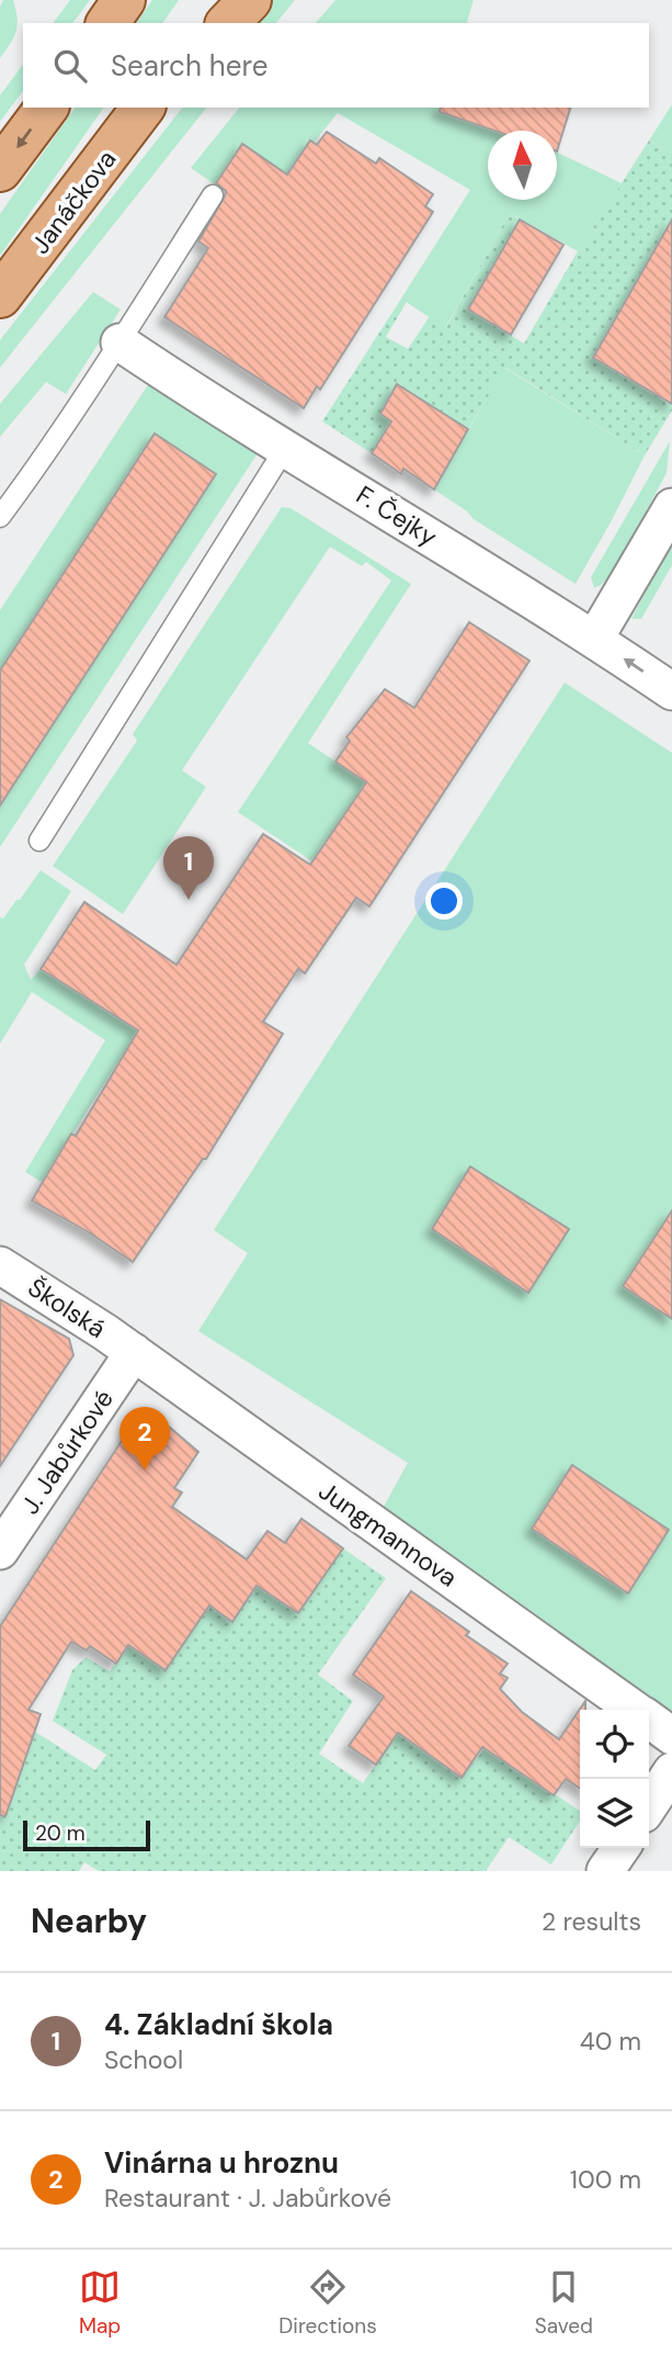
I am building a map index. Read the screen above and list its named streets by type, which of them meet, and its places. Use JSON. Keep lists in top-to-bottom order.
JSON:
{
  "streets": {
    "main road": ["Janáčkova"],
    "street": [
      "F. Čejky",
      "Školská",
      "J. Jabůrkové",
      "Jungmannova"
    ]
  },
  "crossings": [
    ["Školská", "J. Jabůrkové"],
    ["Školská", "Jungmannova"],
    ["J. Jabůrkové", "Jungmannova"]
  ],
  "scale_bar": "20 m",
  "north": "top",
  "page": {
    "search": "Search here",
    "pins": ["1", "2"],
    "scale": "20 m",
    "heading": ["Nearby", "2 results"],
    "list": [
      {
        "mark": "1",
        "name": "4. Základní škola",
        "note": "School",
        "value": "40 m"
      },
      {
        "mark": "2",
        "name": "Vinárna u hroznu",
        "note": "Restaurant · J. Jabůrkové",
        "value": "100 m"
      }
    ],
    "nav": ["Map", "Directions", "Saved"]
  }
}
